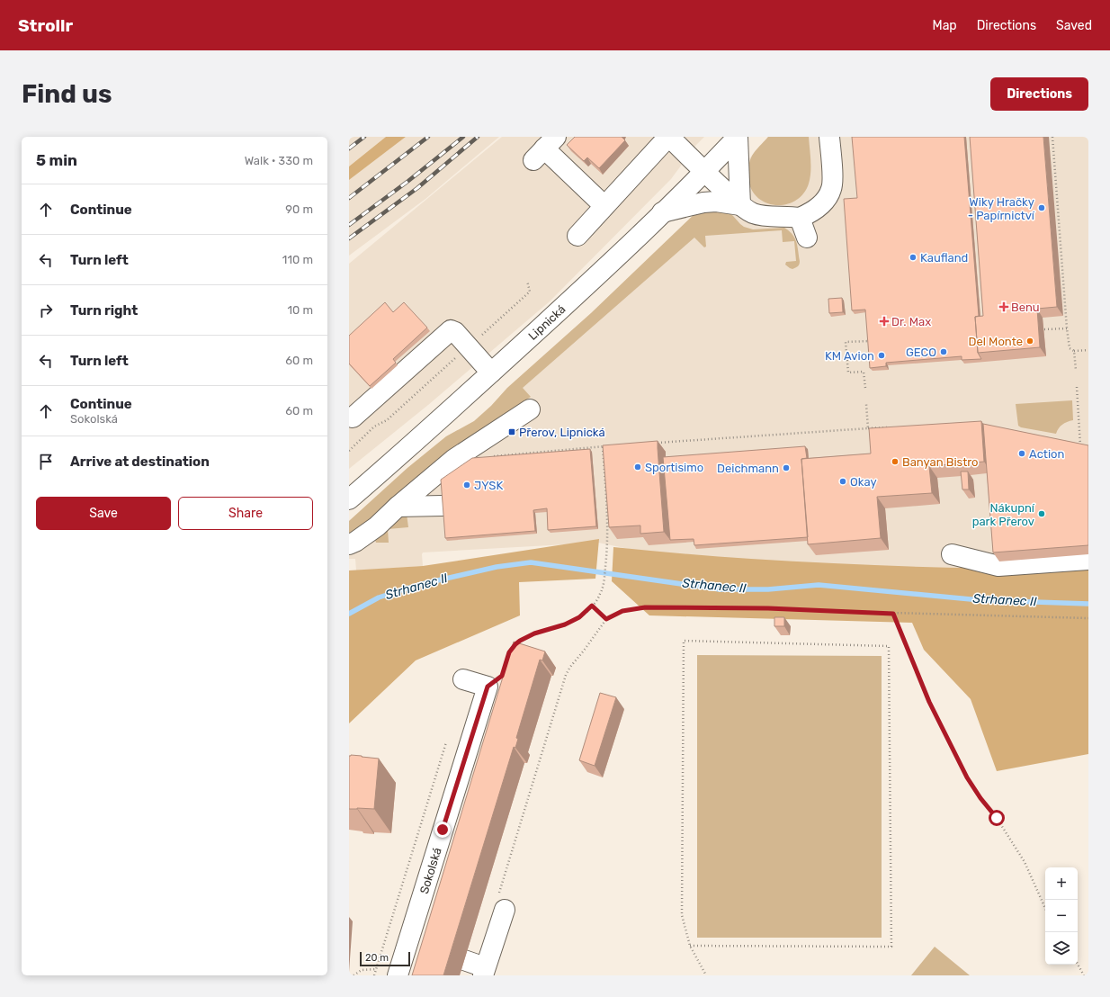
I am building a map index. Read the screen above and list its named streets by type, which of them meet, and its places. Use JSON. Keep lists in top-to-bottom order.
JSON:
{
  "streets": {
    "main road": ["Lipnická", "Sokolská"]
  },
  "water": ["Strhanec II"],
  "places": {
    "other": [
      "Wiky Hračky - Papírnictví",
      "Kaufland",
      "Del Monte",
      "GECO",
      "KM Avion",
      "Action",
      "Banyan Bistro",
      "Sportisimo",
      "Deichmann",
      "Okay",
      "JYSK",
      "Nákupní park Přerov"
    ],
    "health": ["Benu", "Dr. Max"],
    "transit": ["Přerov, Lipnická"]
  },
  "scale_bar": "20 m",
  "page": {
    "header": "Strollr",
    "nav": ["Map", "Directions", "Saved"],
    "buttons": [
      "Directions",
      ["Save", "Share"]
    ],
    "title": "Find us",
    "heading": ["5 min", "Walk · 330 m"],
    "list": [
      ["Continue", "90 m"],
      ["Turn left", "110 m"],
      ["Turn right", "10 m"],
      ["Turn left", "60 m"],
      ["Continue", "Sokolská", "60 m"],
      "Arrive at destination"
    ],
    "map_buttons": ["+", "−"],
    "scale": "20 m"
  }
}
